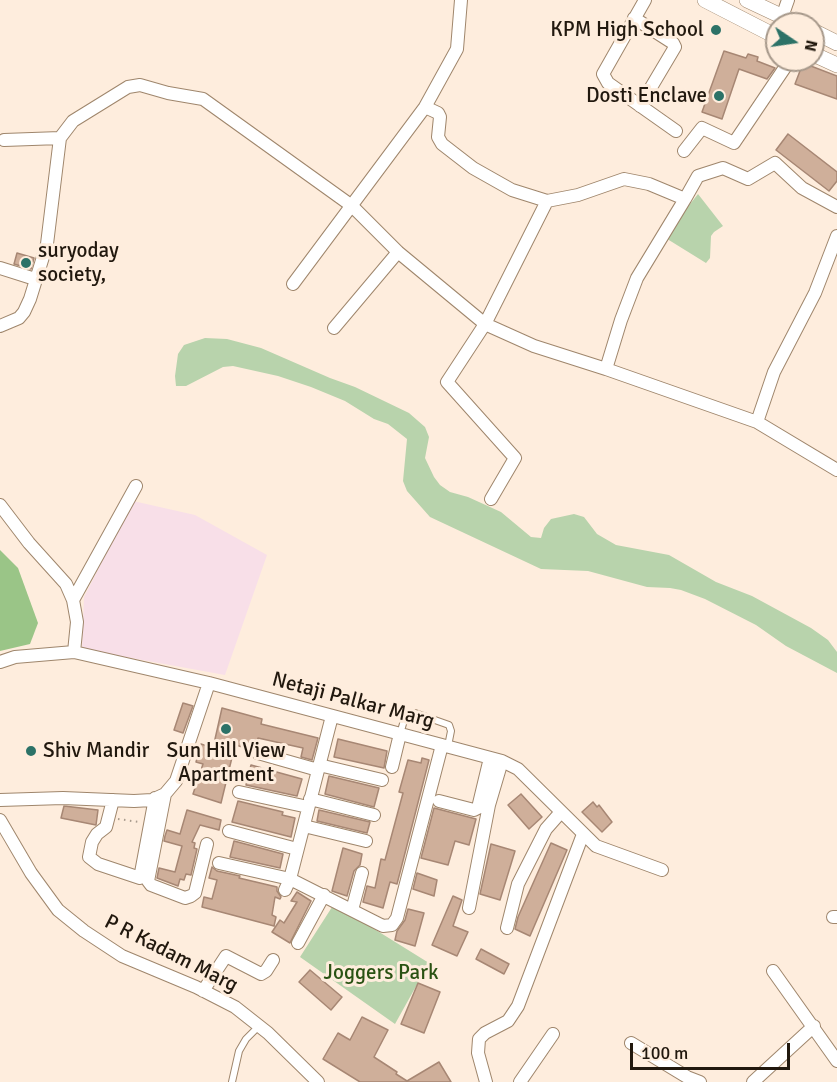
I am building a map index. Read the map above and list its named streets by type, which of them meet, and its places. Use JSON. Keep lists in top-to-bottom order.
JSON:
{
  "streets": {
    "street": ["Netaji Palkar Marg", "P R Kadam Marg"]
  },
  "parks": ["Joggers Park"],
  "places": [
    "KPM High School",
    "Dosti Enclave",
    "suryoday society,",
    "Sun Hill View Apartment",
    "Shiv Mandir"
  ],
  "scale_bar": "100 m",
  "north": "right"
}
